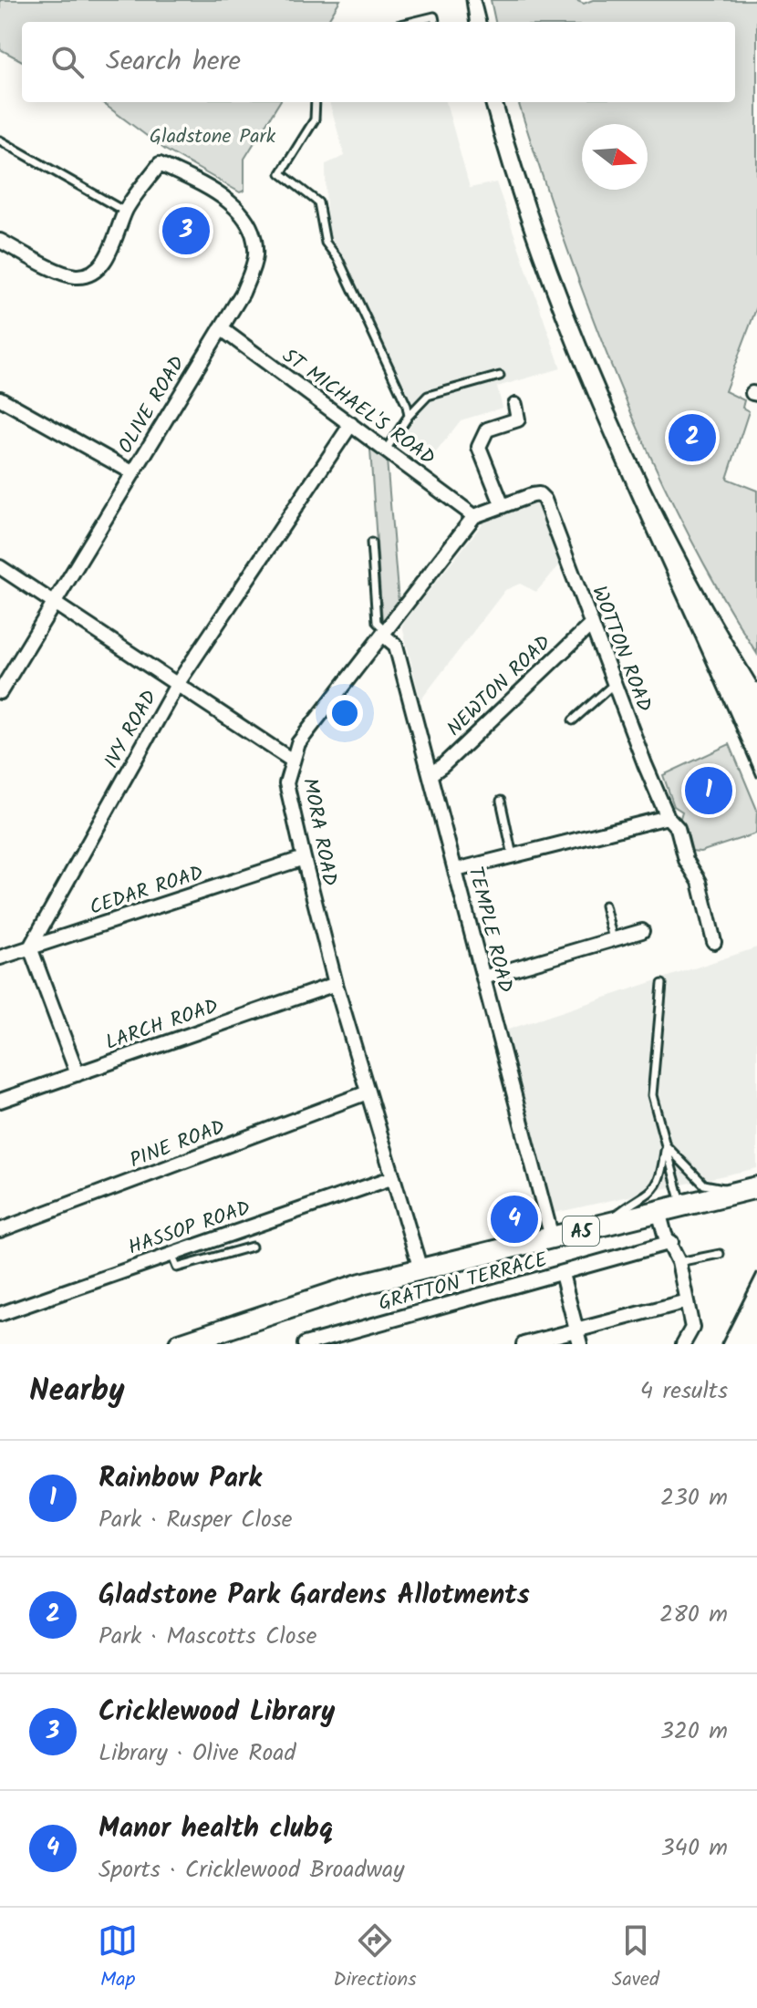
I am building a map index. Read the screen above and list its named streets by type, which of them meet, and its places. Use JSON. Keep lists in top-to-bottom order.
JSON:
{
  "streets": {
    "main road": ["A5"],
    "street": [
      "OLIVE ROAD",
      "ST MICHAEL'S ROAD",
      "WOTTON ROAD",
      "NEWTON ROAD",
      "IVY ROAD",
      "MORA ROAD",
      "CEDAR ROAD",
      "TEMPLE ROAD",
      "LARCH ROAD",
      "PINE ROAD",
      "HASSOP ROAD",
      "GRATTON TERRACE"
    ]
  },
  "crossings": [
    ["OLIVE ROAD", "ST MICHAEL'S ROAD"],
    ["ST MICHAEL'S ROAD", "IVY ROAD"],
    ["ST MICHAEL'S ROAD", "MORA ROAD"],
    ["WOTTON ROAD", "NEWTON ROAD"],
    ["NEWTON ROAD", "TEMPLE ROAD"],
    ["IVY ROAD", "CEDAR ROAD"],
    ["MORA ROAD", "CEDAR ROAD"],
    ["MORA ROAD", "TEMPLE ROAD"],
    ["MORA ROAD", "LARCH ROAD"],
    ["MORA ROAD", "PINE ROAD"],
    ["MORA ROAD", "HASSOP ROAD"],
    ["MORA ROAD", "A5"],
    ["TEMPLE ROAD", "A5"]
  ],
  "parks": ["Gladstone Park"],
  "north": "right",
  "page": {
    "search": "Search here",
    "pins": [
      "3",
      "2",
      "1",
      "4"
    ],
    "heading": ["Nearby", "4 results"],
    "list": [
      {
        "mark": "1",
        "name": "Rainbow Park",
        "note": "Park · Rusper Close",
        "value": "230 m"
      },
      {
        "mark": "2",
        "name": "Gladstone Park Gardens Allotments",
        "note": "Park · Mascotts Close",
        "value": "280 m"
      },
      {
        "mark": "3",
        "name": "Cricklewood Library",
        "note": "Library · Olive Road",
        "value": "320 m"
      },
      {
        "mark": "4",
        "name": "Manor health clubq",
        "note": "Sports · Cricklewood Broadway",
        "value": "340 m"
      }
    ],
    "nav": ["Map", "Directions", "Saved"]
  }
}
